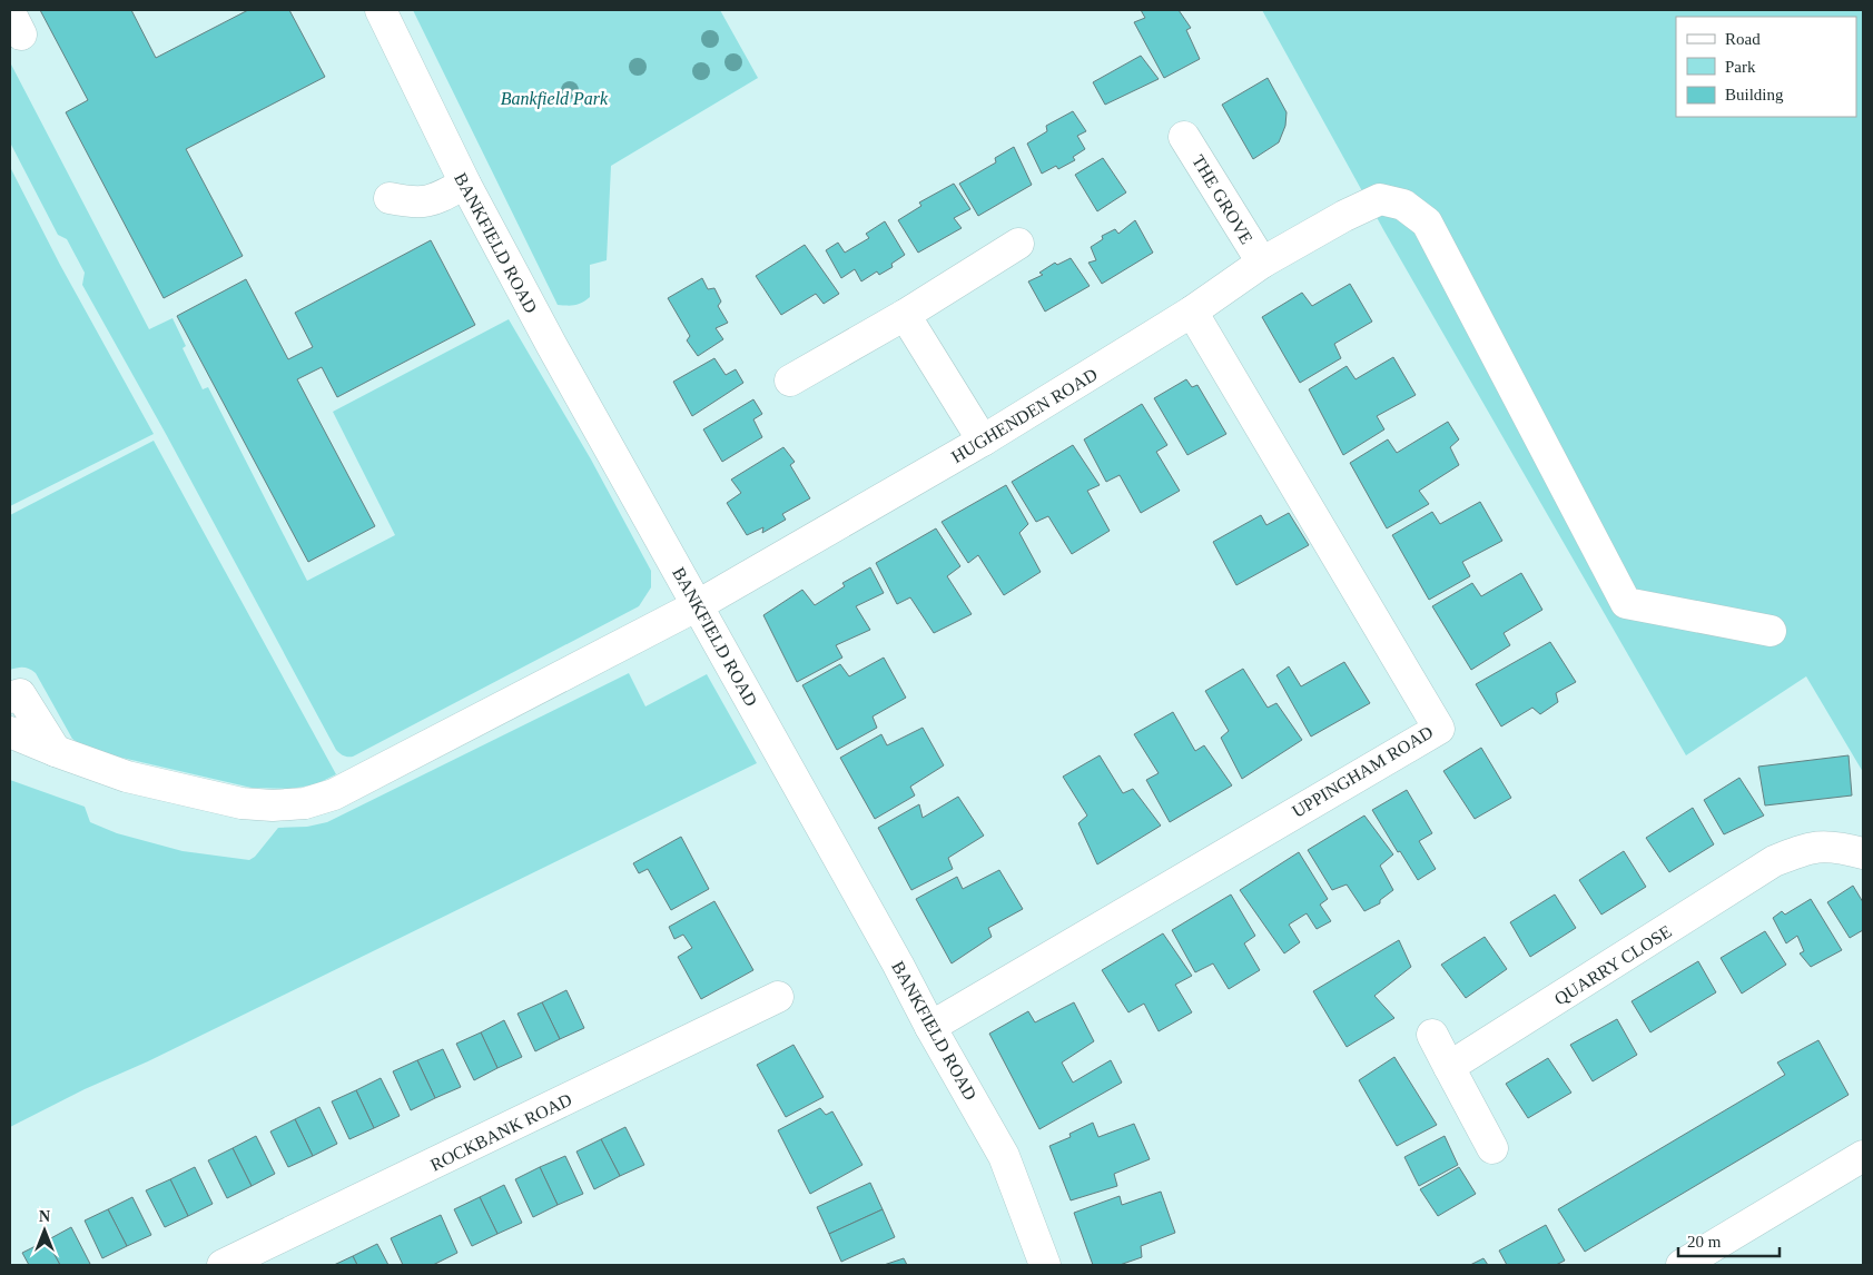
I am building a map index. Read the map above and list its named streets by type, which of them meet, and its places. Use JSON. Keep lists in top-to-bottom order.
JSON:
{
  "streets": {
    "street": [
      "THE GROVE",
      "BANKFIELD ROAD",
      "HUGHENDEN ROAD",
      "UPPINGHAM ROAD",
      "QUARRY CLOSE",
      "ROCKBANK ROAD"
    ]
  },
  "crossings": [
    ["THE GROVE", "HUGHENDEN ROAD"],
    ["BANKFIELD ROAD", "HUGHENDEN ROAD"],
    ["BANKFIELD ROAD", "UPPINGHAM ROAD"],
    ["HUGHENDEN ROAD", "UPPINGHAM ROAD"]
  ],
  "parks": ["Bankfield Park"],
  "legend": ["Road", "Park", "Building"],
  "scale_bar": "20 m",
  "north": "top"
}
